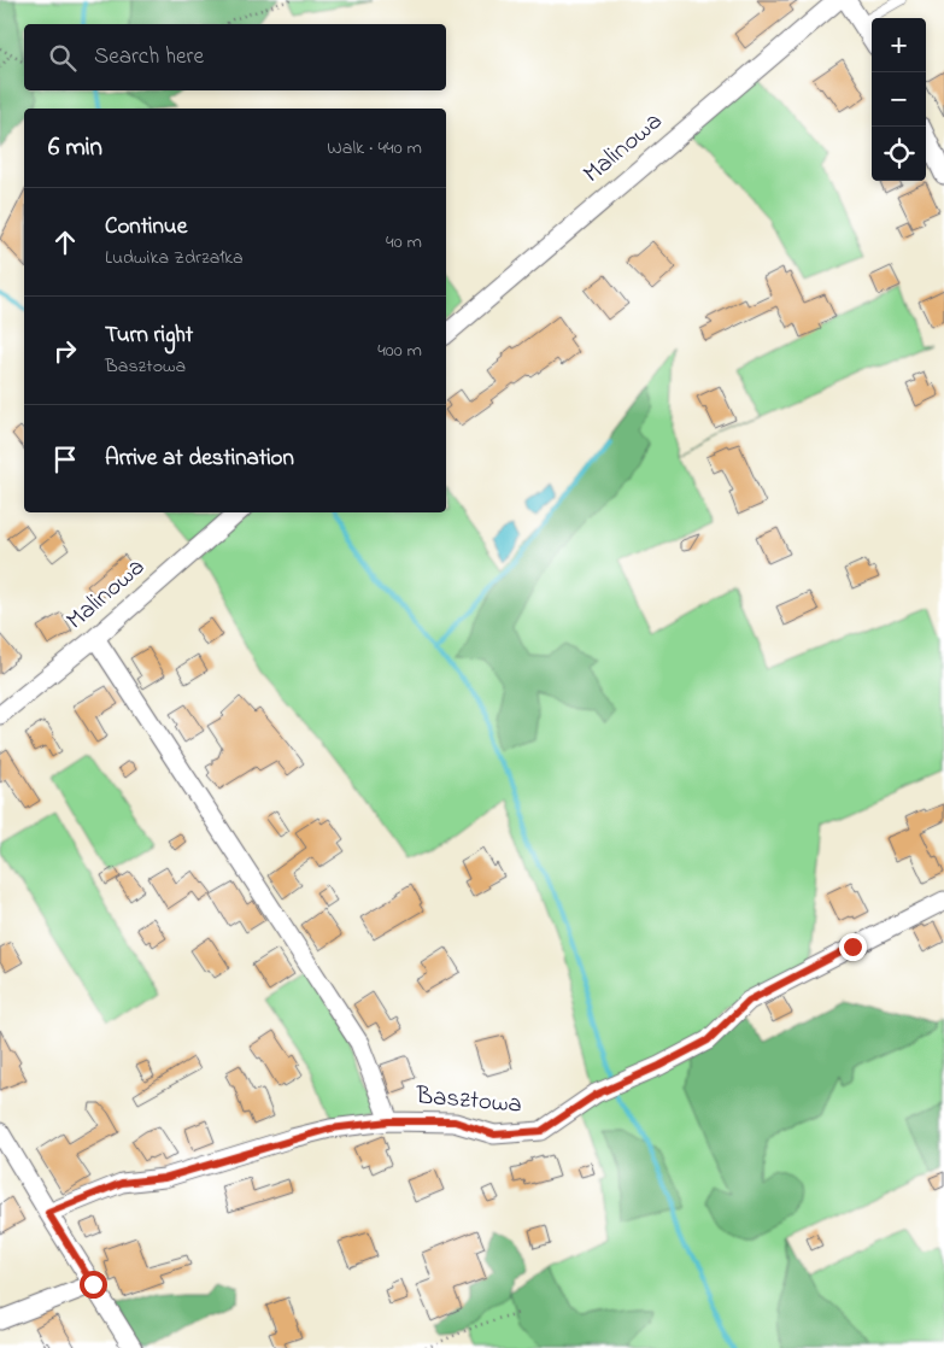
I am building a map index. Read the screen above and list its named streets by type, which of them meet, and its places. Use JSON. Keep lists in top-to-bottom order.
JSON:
{
  "streets": {
    "street": ["Malinowa", "Basztowa"]
  },
  "page": {
    "map_buttons": ["+", "−"],
    "search": "Search here",
    "heading": ["6 min", "Walk · 440 m"],
    "list": [
      ["Continue", "Ludwika Zdrzałka", "40 m"],
      ["Turn right", "Basztowa", "400 m"],
      "Arrive at destination"
    ]
  }
}
